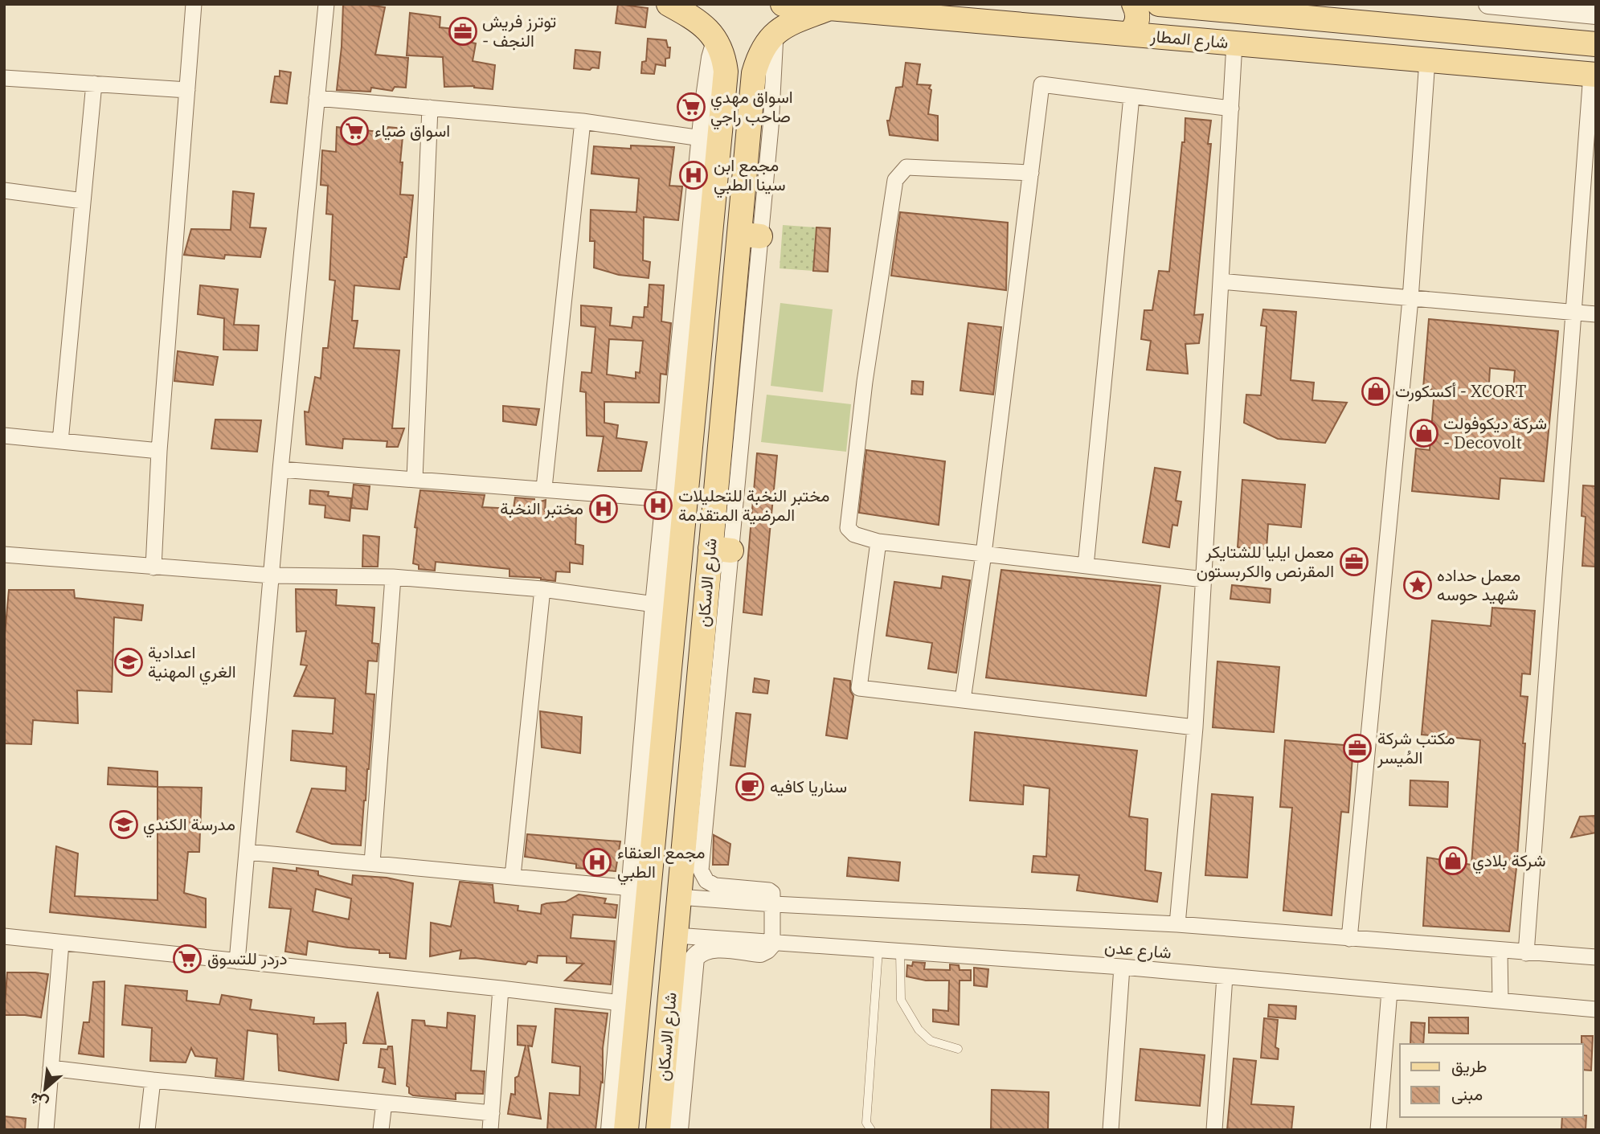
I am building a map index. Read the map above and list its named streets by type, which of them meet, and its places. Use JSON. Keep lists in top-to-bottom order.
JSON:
{
  "streets": {
    "main road": ["شارع المطار", "شارع الاسكان"],
    "street": ["شارع عدن"]
  },
  "crossings": [
    ["شارع المطار", "شارع الاسكان"],
    ["شارع الاسكان", "شارع عدن"]
  ],
  "places": {
    "office": ["توترز فريش - النجف", "معمل ايليا للشتايكر المقرنص والكربستون", "مكتب شركة المُيسر"],
    "supermarket": ["اسواق مهدي صاحب راجي", "اسواق ضياء", "دردر للتسوق"],
    "hospital": [
      "مجمع ابن سينا الطبي",
      "مختبر النخبة للتحليلات المرضية المتقدمة",
      "مختبر النخبة",
      "مجمع العنقاء الطبي"
    ],
    "shop": ["أكسكورت - XCORT", "شركة ديكوفولت - Decovolt", "شركة بلادي"],
    "place": ["معمل حداده شهيد حوسه"],
    "school or university": ["اعدادية الغري المهنية", "مدرسة الكندي"],
    "cafe": ["سناريا كافيه"]
  },
  "legend": ["طريق", "مبنى"],
  "north": "bottom left"
}
